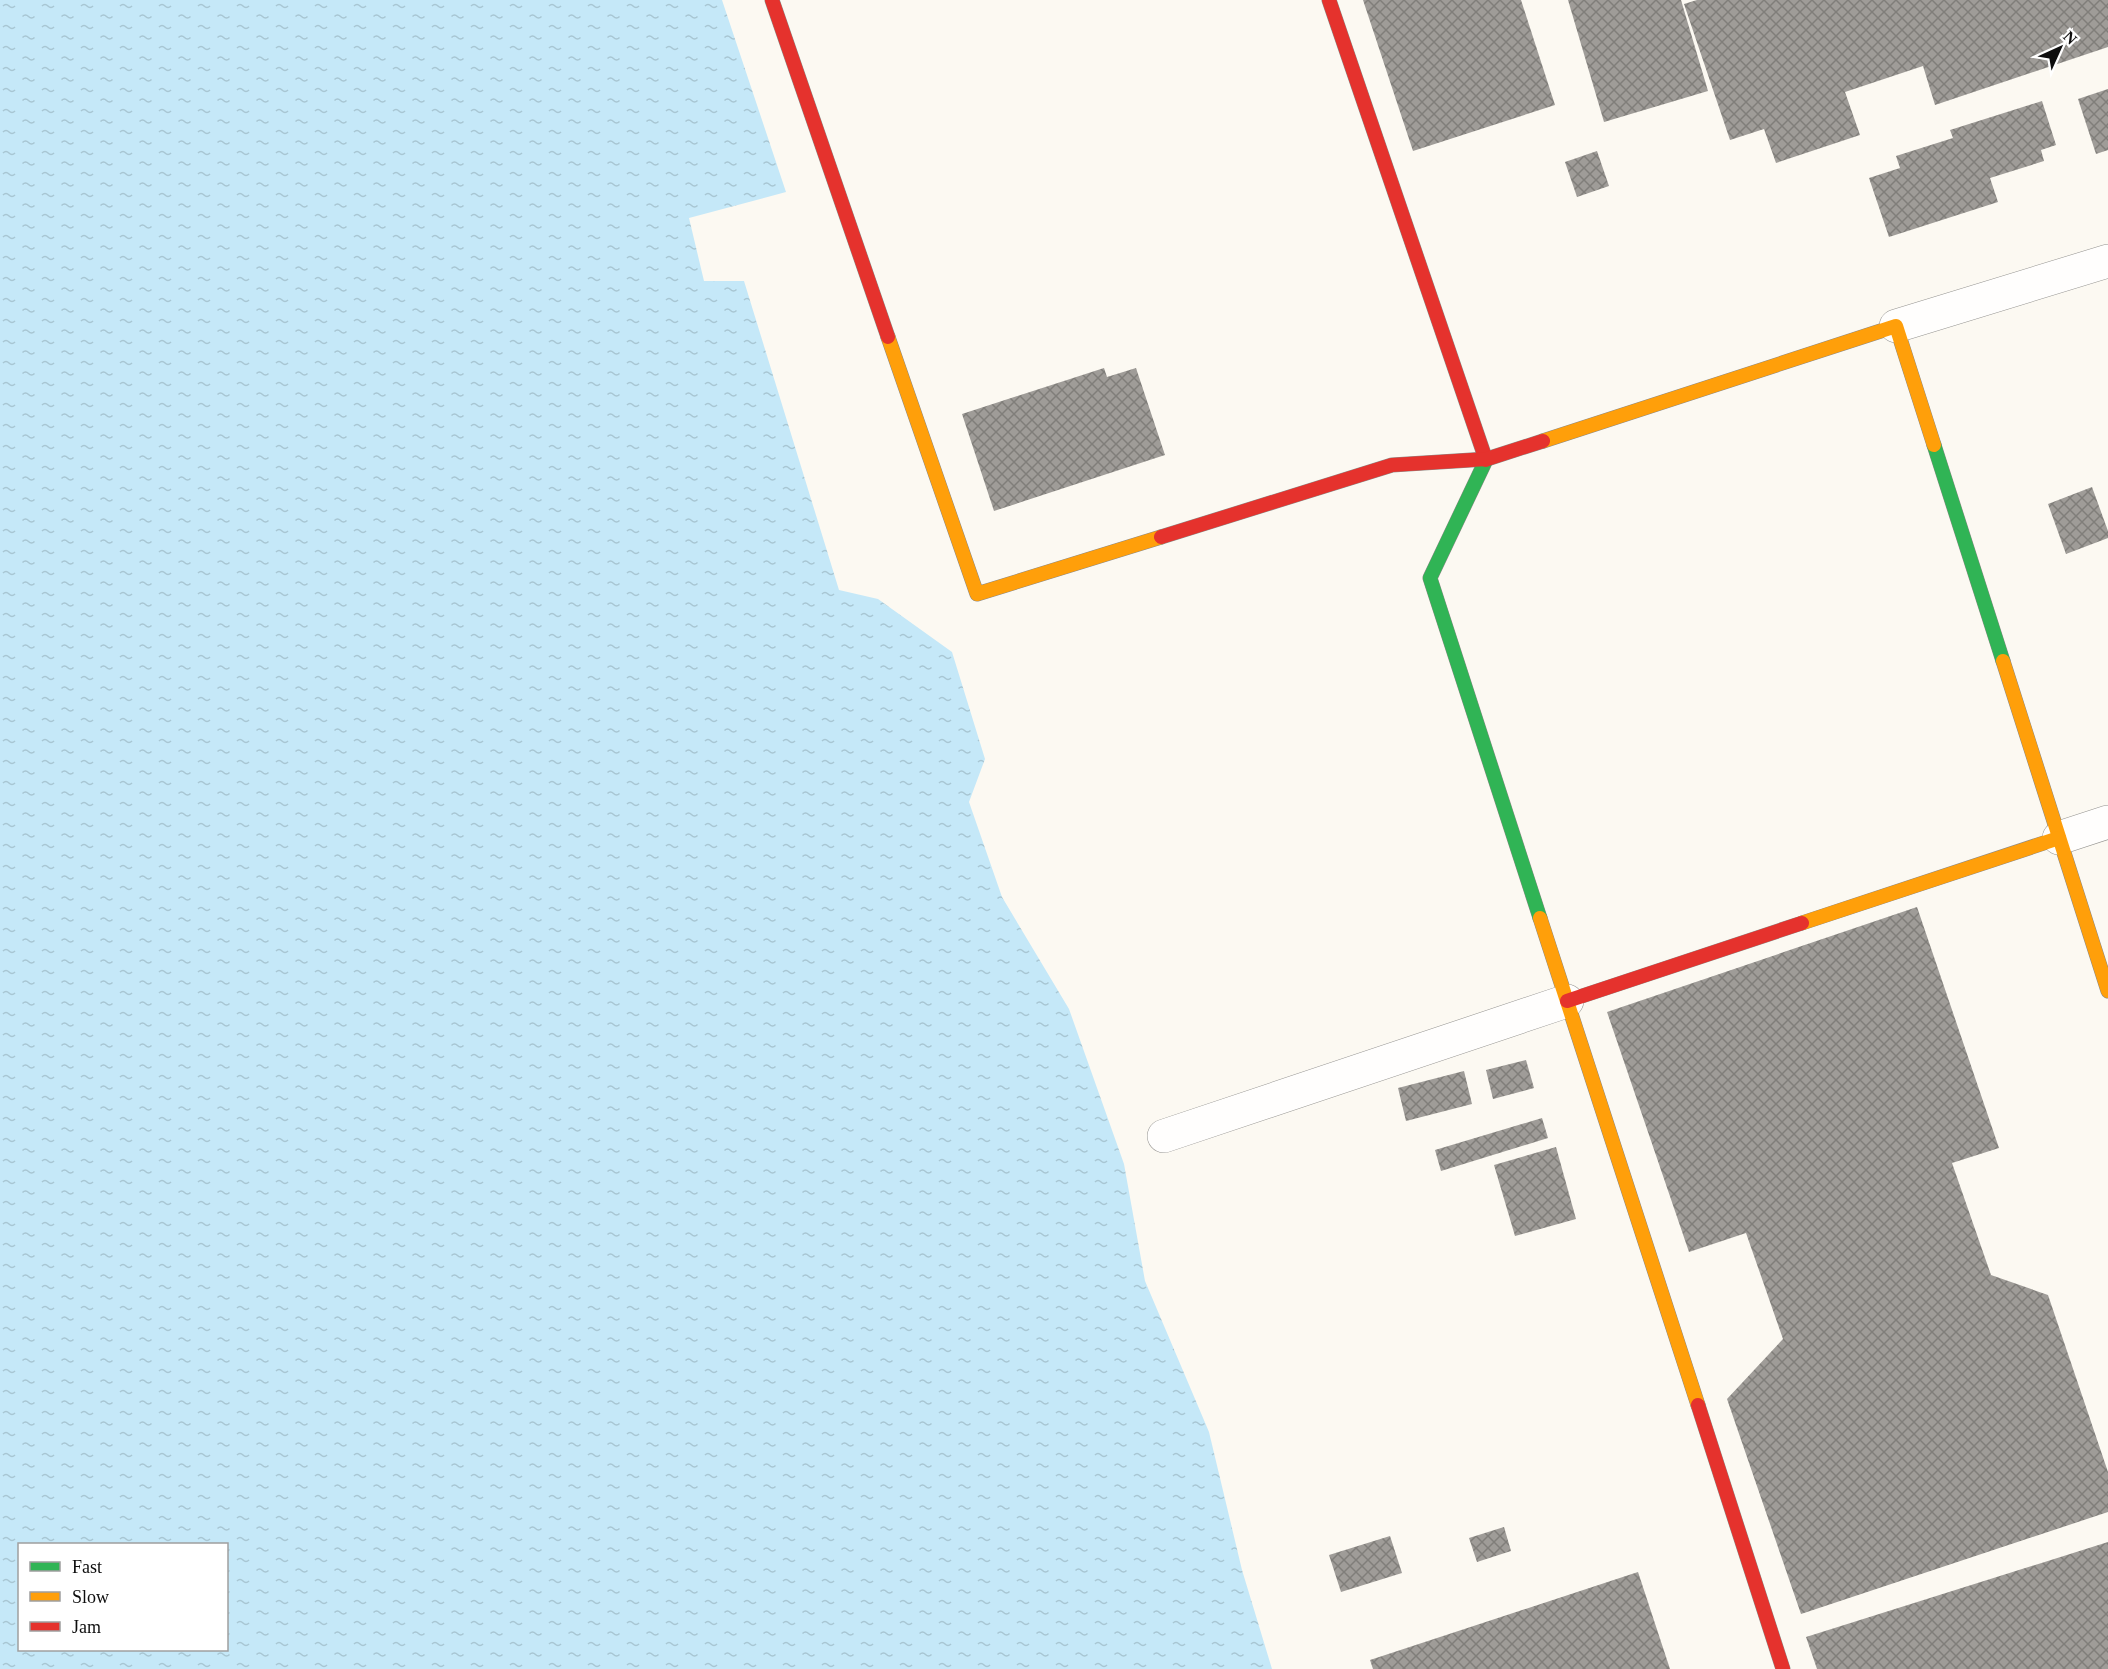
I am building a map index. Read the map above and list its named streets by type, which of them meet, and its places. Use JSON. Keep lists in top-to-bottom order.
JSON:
{
  "legend": ["Fast", "Slow", "Jam"],
  "north": "top right"
}
